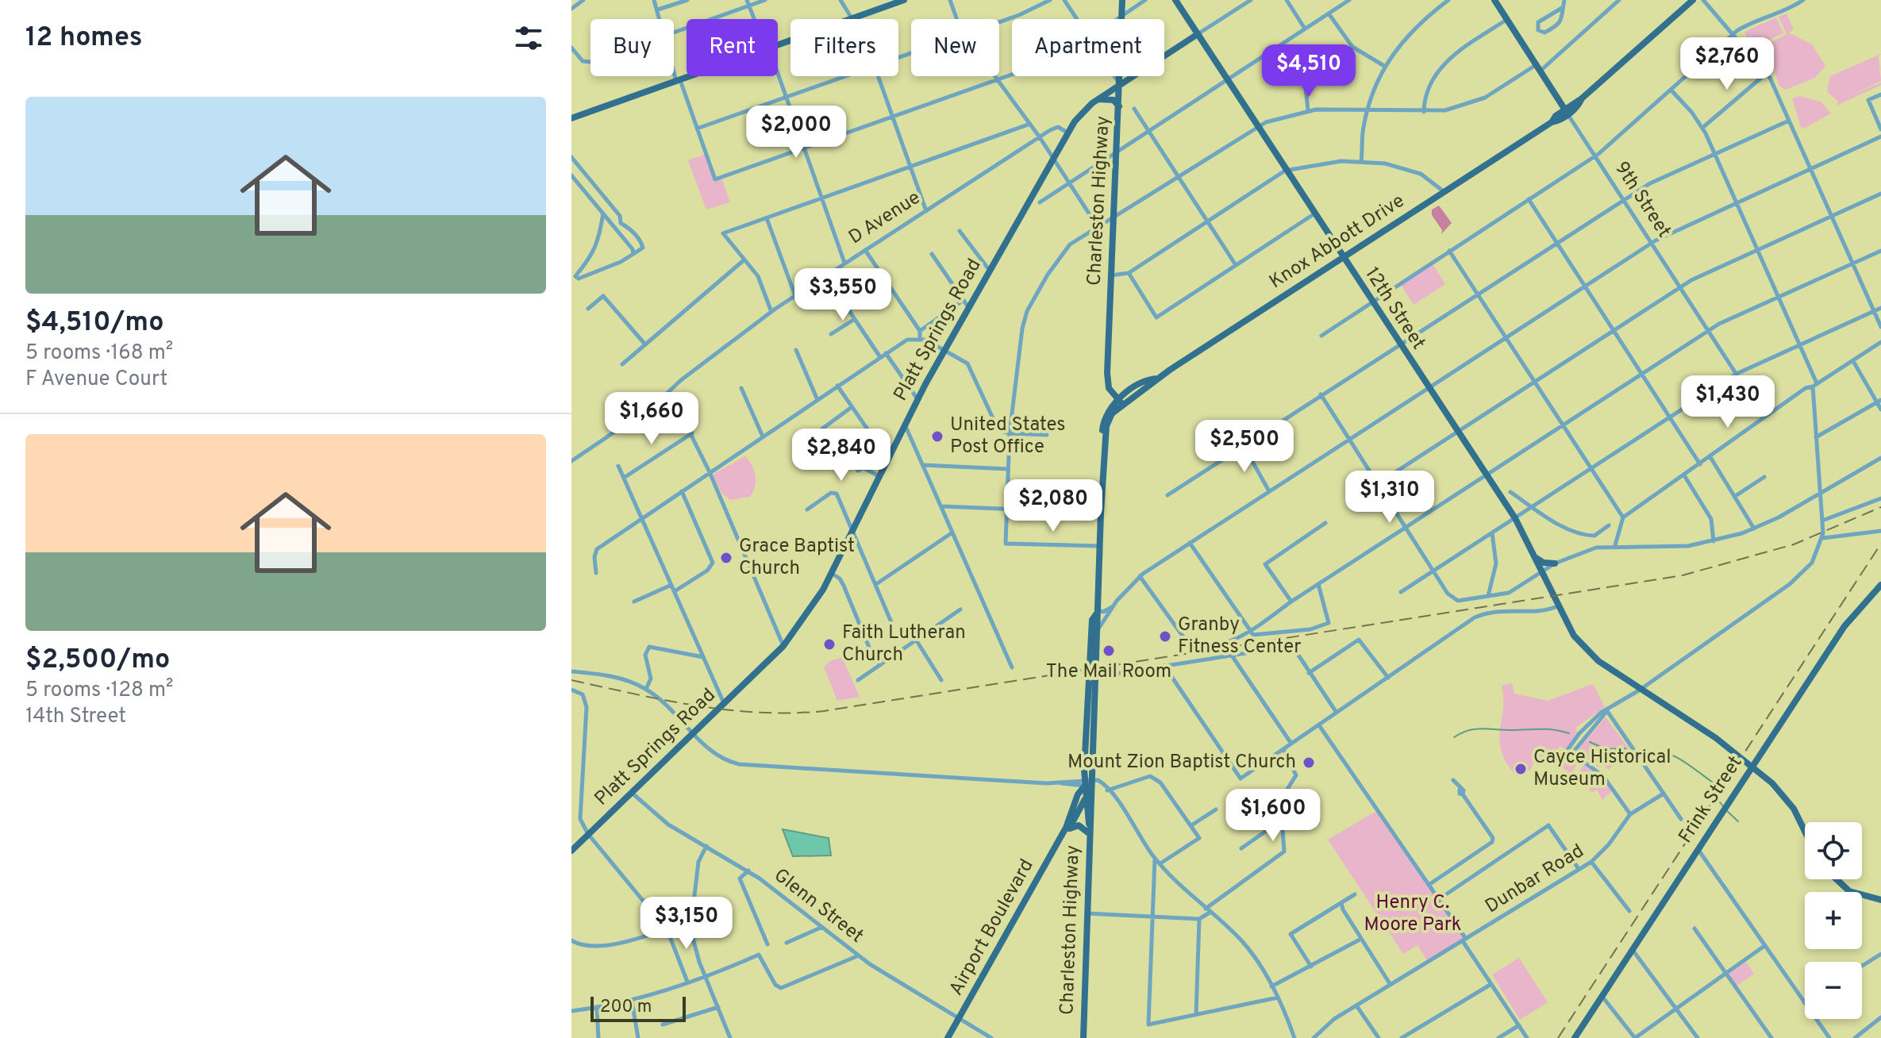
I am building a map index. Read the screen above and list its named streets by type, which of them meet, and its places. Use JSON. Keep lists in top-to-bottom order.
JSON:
{
  "streets": {
    "main road": [
      "9th Street",
      "Charleston Highway",
      "Knox Abbott Drive",
      "12th Street",
      "Platt Springs Road",
      "Frink Street",
      "Airport Boulevard"
    ],
    "street": ["D Avenue", "Dunbar Road", "Glenn Street"]
  },
  "crossings": [
    ["9th Street", "Knox Abbott Drive"],
    ["Charleston Highway", "Knox Abbott Drive"],
    ["Charleston Highway", "Airport Boulevard"],
    ["D Avenue", "Platt Springs Road"],
    ["Knox Abbott Drive", "12th Street"],
    ["12th Street", "Frink Street"],
    ["Platt Springs Road", "Glenn Street"],
    ["Glenn Street", "Airport Boulevard"]
  ],
  "parks": ["Henry C. Moore Park"],
  "places": [
    "United States Post Office",
    "Grace Baptist Church",
    "Granby Fitness Center",
    "Faith Lutheran Church",
    "The Mail Room",
    "Mount Zion Baptist Church",
    "Cayce Historical Museum"
  ],
  "scale_bar": "200 m",
  "page": {
    "heading": "12 homes",
    "chip": [
      "Buy",
      "Rent",
      "Filters",
      "New",
      "Apartment"
    ],
    "price": [
      "$2,760",
      "$4,510",
      "$2,000",
      "$3,550",
      "$1,430",
      "$1,660",
      "$2,500",
      "$2,840",
      "$1,310",
      "$2,080",
      "$1,600",
      "$3,150"
    ],
    "list": [
      {
        "name": "$4,510/mo",
        "note": "5 rooms · 168 m² · F Avenue Court"
      },
      {
        "name": "$2,500/mo",
        "note": "5 rooms · 128 m² · 14th Street"
      }
    ],
    "map_buttons": ["+", "−"],
    "scale": "200 m"
  }
}
